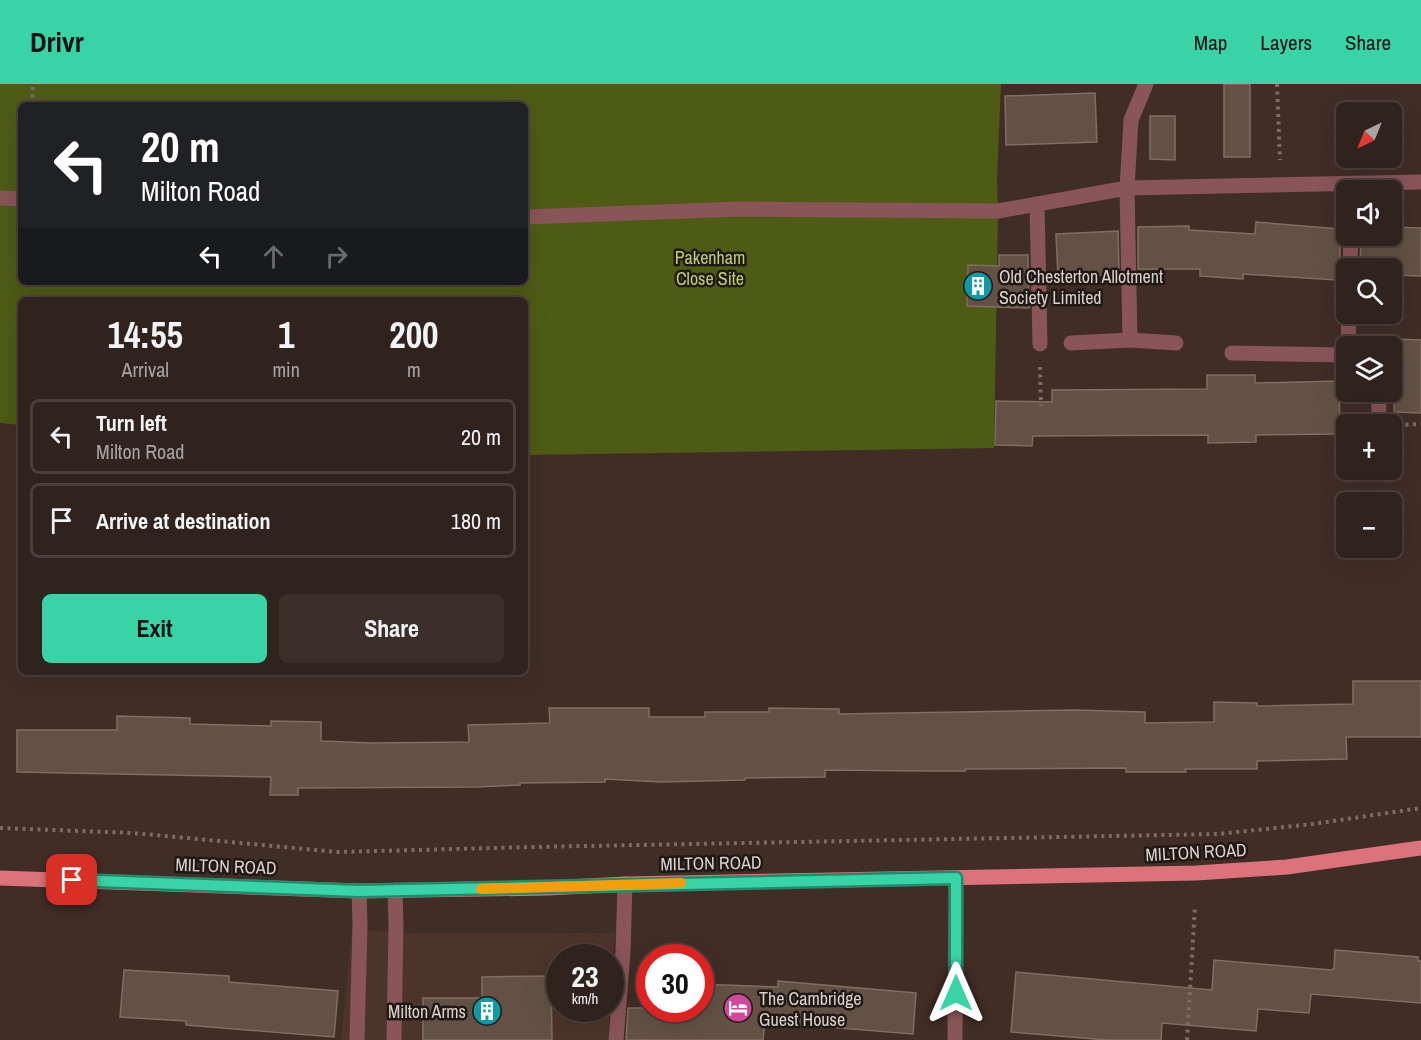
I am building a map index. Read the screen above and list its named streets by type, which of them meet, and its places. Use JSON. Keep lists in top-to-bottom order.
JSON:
{
  "streets": {
    "main road": ["MILTON ROAD"]
  },
  "parks": ["Pakenham Close Site"],
  "places": {
    "building": ["Old Chesterton Allotment Society Limited", "Milton Arms"],
    "hotel": ["The Cambridge Guest House"]
  },
  "north": "bottom left",
  "page": {
    "header": "Drivr",
    "nav": ["Map", "Layers", "Share"],
    "map_buttons": ["+", "−"],
    "turn": ["20 m", "Milton Road"],
    "eta": [
      "14:55",
      "Arrival",
      "1",
      "min",
      "200",
      "m"
    ],
    "list": [
      {
        "name": "Turn left",
        "note": "Milton Road",
        "value": "20 m"
      },
      {
        "name": "Arrive at destination",
        "value": "180 m"
      }
    ],
    "buttons": ["Exit", "Share"],
    "speed": "23 km/h",
    "limit": "30"
  }
}
